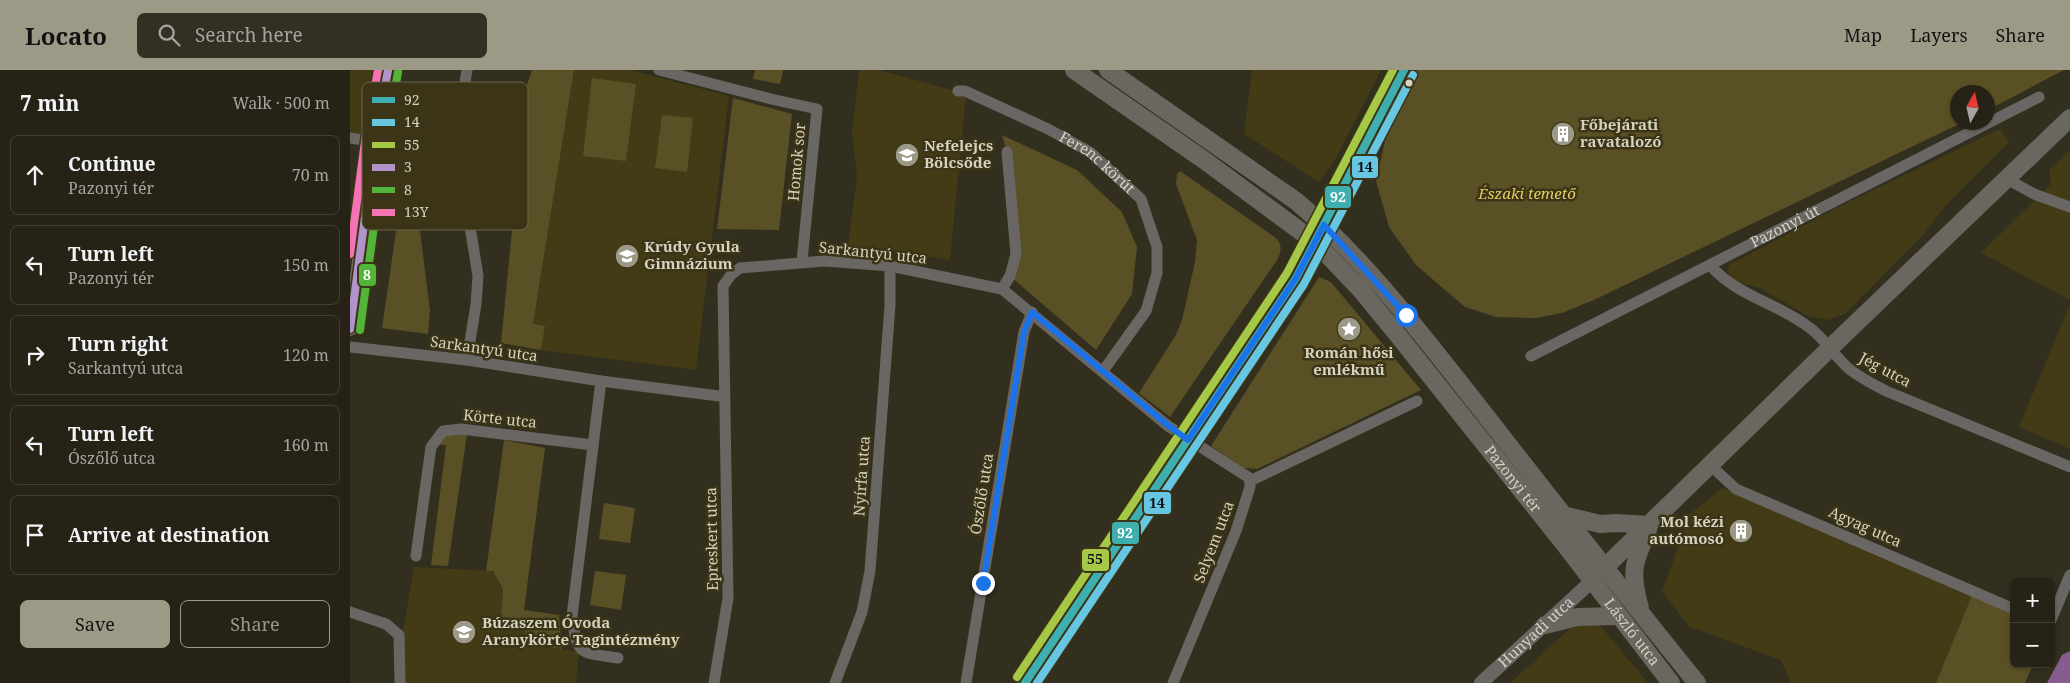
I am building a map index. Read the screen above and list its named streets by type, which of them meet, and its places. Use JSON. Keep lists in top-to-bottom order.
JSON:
{
  "streets": {
    "main road": ["Pazonyi tér", "László utca"],
    "street": [
      "Homok sor",
      "Ferenc körút",
      "Pazonyi út",
      "Sarkantyú utca",
      "Jég utca",
      "Körte utca",
      "Nyírfa utca",
      "Ószőlő utca",
      "Agyag utca",
      "Epreskert utca",
      "Selyem utca",
      "Hunyadi utca"
    ]
  },
  "crossings": [
    ["Homok sor", "Sarkantyú utca"],
    ["Ferenc körút", "Sarkantyú utca"],
    ["Pazonyi út", "Jég utca"],
    ["Sarkantyú utca", "Nyírfa utca"],
    ["Sarkantyú utca", "Ószőlő utca"],
    ["Sarkantyú utca", "Epreskert utca"],
    ["Pazonyi tér", "Hunyadi utca"],
    ["Pazonyi tér", "László utca"],
    ["Hunyadi utca", "László utca"]
  ],
  "parks": ["Északi temető"],
  "places": {
    "building": ["Főbejárati ravatalozó", "Mol kézi autómosó"],
    "school or university": ["Nefelejcs Bölcsőde", "Krúdy Gyula Gimnázium", "Búzaszem Óvoda Aranykörte Tagintézmény"],
    "place": ["Román hősi emlékmű"]
  },
  "lines": [
    "transit line 92",
    "transit line 55",
    "transit line 3",
    "transit line 13Y",
    "transit line 8",
    "transit line 14"
  ],
  "legend": [
    "92",
    "14",
    "55",
    "3",
    "8",
    "13Y"
  ],
  "north": "top",
  "page": {
    "header": "Locato",
    "search": "Search here",
    "nav": ["Map", "Layers", "Share"],
    "heading": ["7 min", "Walk · 500 m"],
    "list": [
      ["Continue", "Pazonyi tér", "70 m"],
      ["Turn left", "Pazonyi tér", "150 m"],
      ["Turn right", "Sarkantyú utca", "120 m"],
      ["Turn left", "Ószőlő utca", "160 m"],
      "Arrive at destination"
    ],
    "map_buttons": ["+", "−"],
    "buttons": ["Save", "Share"]
  }
}
